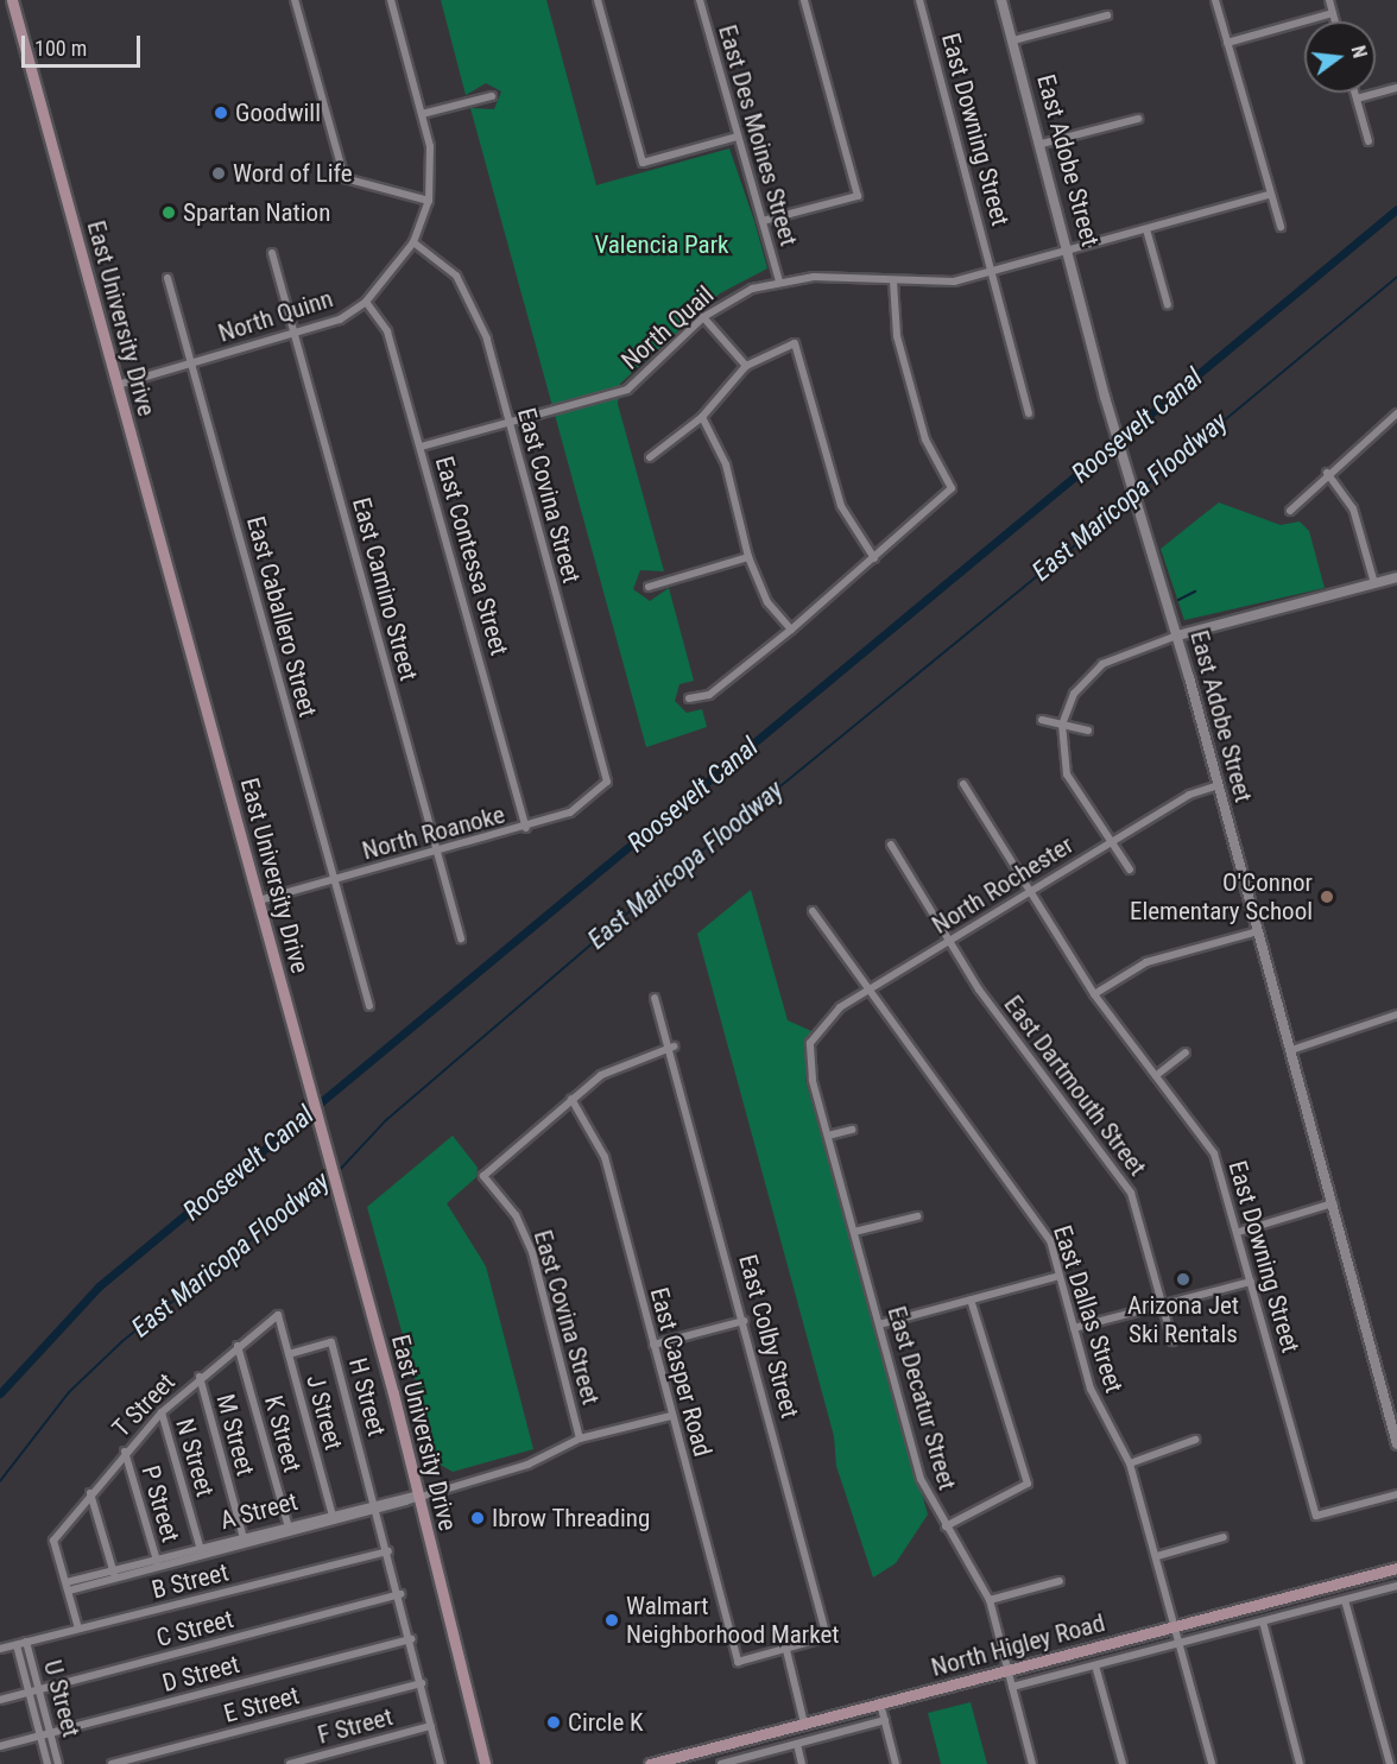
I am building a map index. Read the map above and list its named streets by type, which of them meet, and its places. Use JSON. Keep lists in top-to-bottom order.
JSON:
{
  "streets": {
    "main road": ["East University Drive", "North Higley Road"],
    "street": [
      "East Downing Street",
      "East Des Moines Street",
      "East Adobe Street",
      "North Quinn",
      "North Quail",
      "East Covina Street",
      "East Contessa Street",
      "East Camino Street",
      "East Caballero Street",
      "North Roanoke",
      "North Rochester",
      "East Dartmouth Street",
      "East Dallas Street",
      "East Colby Street",
      "East Casper Road",
      "H Street",
      "East Decatur Street",
      "T Street",
      "J Street",
      "K Street",
      "M Street",
      "N Street",
      "P Street",
      "A Street",
      "B Street",
      "C Street",
      "D Street",
      "U Street",
      "E Street",
      "F Street"
    ]
  },
  "crossings": [
    ["East Downing Street", "North Quail"],
    ["East Downing Street", "North Rochester"],
    ["East Des Moines Street", "North Quail"],
    ["East Adobe Street", "North Quail"],
    ["East Adobe Street", "North Rochester"],
    ["North Quinn", "East University Drive"],
    ["North Quinn", "East Covina Street"],
    ["North Quinn", "East Contessa Street"],
    ["North Quinn", "East Camino Street"],
    ["North Quinn", "East Caballero Street"],
    ["East University Drive", "North Roanoke"],
    ["East University Drive", "A Street"],
    ["North Quail", "East Covina Street"],
    ["North Quail", "East Contessa Street"],
    ["East Covina Street", "North Roanoke"],
    ["East Covina Street", "East Casper Road"],
    ["East Covina Street", "A Street"],
    ["East Contessa Street", "North Roanoke"],
    ["East Camino Street", "North Roanoke"],
    ["East Caballero Street", "North Roanoke"],
    ["North Rochester", "East Dartmouth Street"],
    ["North Rochester", "East Dallas Street"],
    ["North Rochester", "East Decatur Street"],
    ["East Dallas Street", "North Higley Road"],
    ["East Colby Street", "East Casper Road"],
    ["East Casper Road", "A Street"],
    ["H Street", "J Street"],
    ["H Street", "A Street"],
    ["East Decatur Street", "North Higley Road"],
    ["T Street", "J Street"],
    ["T Street", "K Street"],
    ["T Street", "M Street"],
    ["T Street", "N Street"],
    ["T Street", "P Street"],
    ["T Street", "U Street"],
    ["J Street", "A Street"],
    ["K Street", "A Street"],
    ["M Street", "A Street"],
    ["N Street", "A Street"],
    ["P Street", "A Street"],
    ["A Street", "U Street"],
    ["B Street", "U Street"],
    ["C Street", "U Street"],
    ["D Street", "U Street"]
  ],
  "water": ["Roosevelt Canal", "East Maricopa Floodway"],
  "parks": ["Valencia Park"],
  "places": [
    "Goodwill",
    "Word of Life",
    "Spartan Nation",
    "O'Connor Elementary School",
    "Arizona Jet Ski Rentals",
    "Ibrow Threading",
    "Walmart Neighborhood Market",
    "Circle K"
  ],
  "scale_bar": "100 m",
  "north": "right"
}
